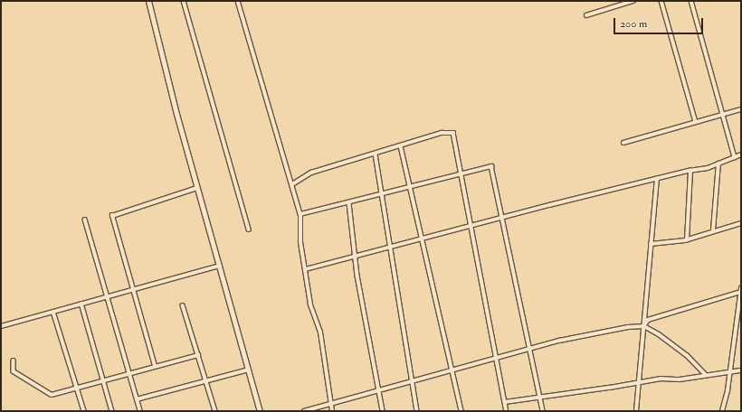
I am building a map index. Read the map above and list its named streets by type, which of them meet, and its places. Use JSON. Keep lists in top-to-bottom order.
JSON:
{
  "scale_bar": "200 m"
}
